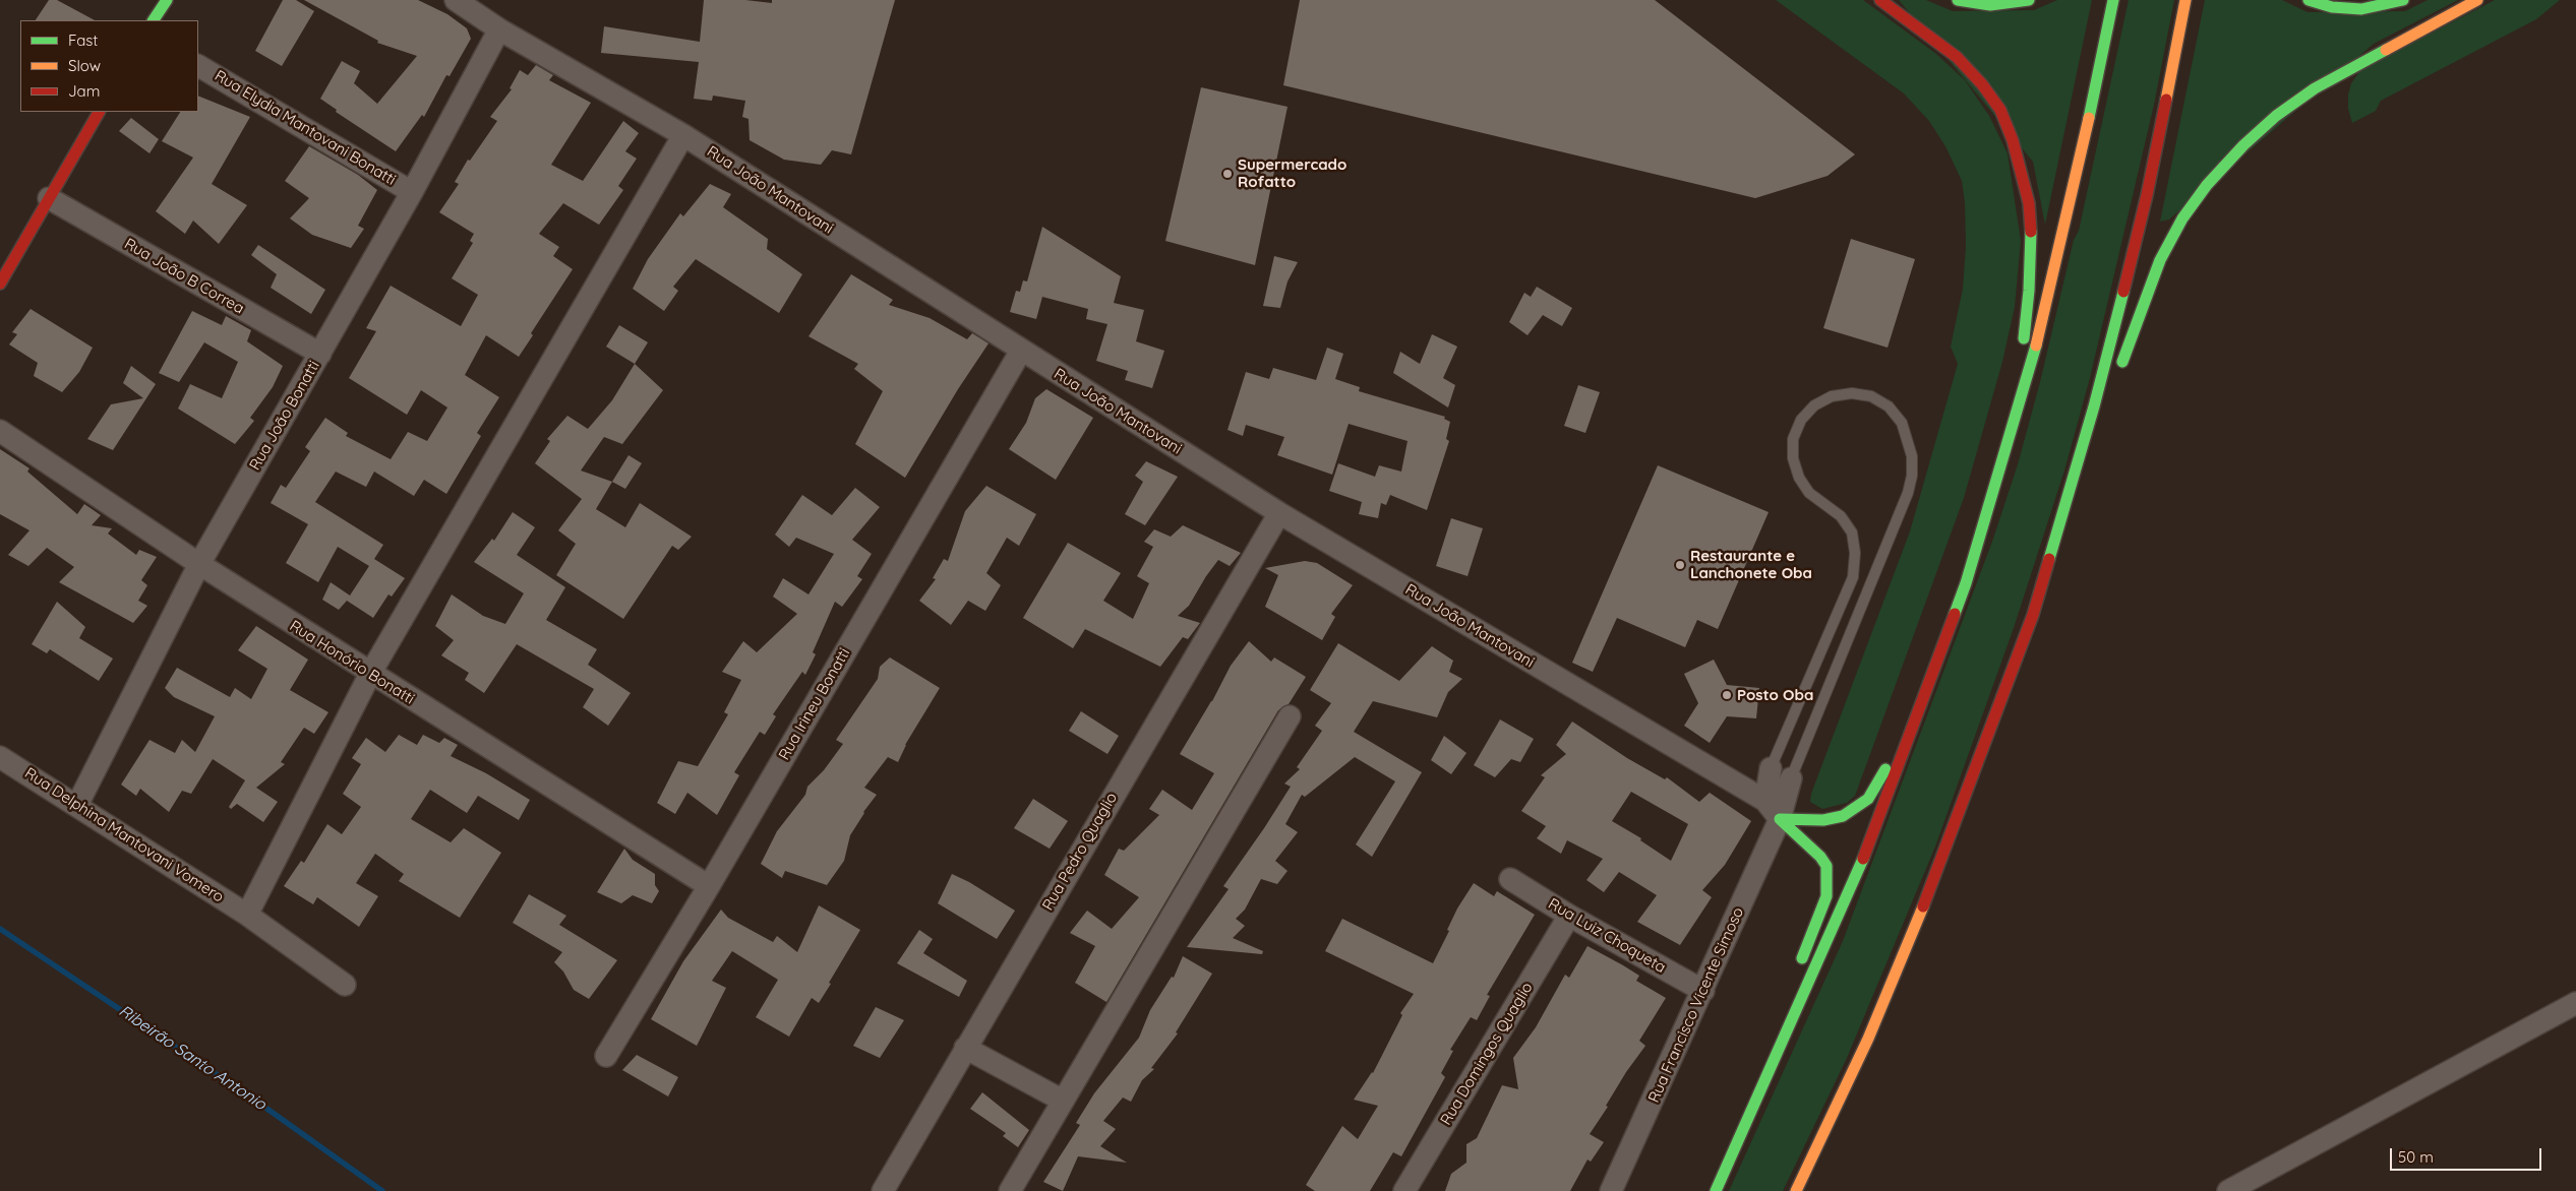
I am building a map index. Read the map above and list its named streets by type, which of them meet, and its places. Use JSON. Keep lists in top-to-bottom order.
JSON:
{
  "streets": {
    "street": [
      "Rua Elydia Mantovani Bonatti",
      "Rua João Mantovani",
      "Rua João B Correa",
      "Rua João Bonatti",
      "Rua Honório Bonatti",
      "Rua Irineu Bonatti",
      "Rua Delphina Mantovani Vomero",
      "Rua Pedro Quaglio",
      "Rua Luiz Choqueta",
      "Rua Francisco Vicente Simoso",
      "Rua Domingos Quaglio"
    ]
  },
  "crossings": [
    ["Rua Elydia Mantovani Bonatti", "Rua João Bonatti"],
    ["Rua João Mantovani", "Rua João Bonatti"],
    ["Rua João Mantovani", "Rua Irineu Bonatti"],
    ["Rua João Mantovani", "Rua Pedro Quaglio"],
    ["Rua João Mantovani", "Rua Francisco Vicente Simoso"],
    ["Rua João B Correa", "Rua João Bonatti"],
    ["Rua João Bonatti", "Rua Honório Bonatti"],
    ["Rua João Bonatti", "Rua Delphina Mantovani Vomero"],
    ["Rua Honório Bonatti", "Rua Irineu Bonatti"],
    ["Rua Luiz Choqueta", "Rua Francisco Vicente Simoso"],
    ["Rua Luiz Choqueta", "Rua Domingos Quaglio"]
  ],
  "water": ["Ribeirão Santo Antonio"],
  "places": ["Supermercado Rofatto", "Restaurante e Lanchonete Oba", "Posto Oba"],
  "legend": ["Fast", "Slow", "Jam"],
  "scale_bar": "50 m"
}
